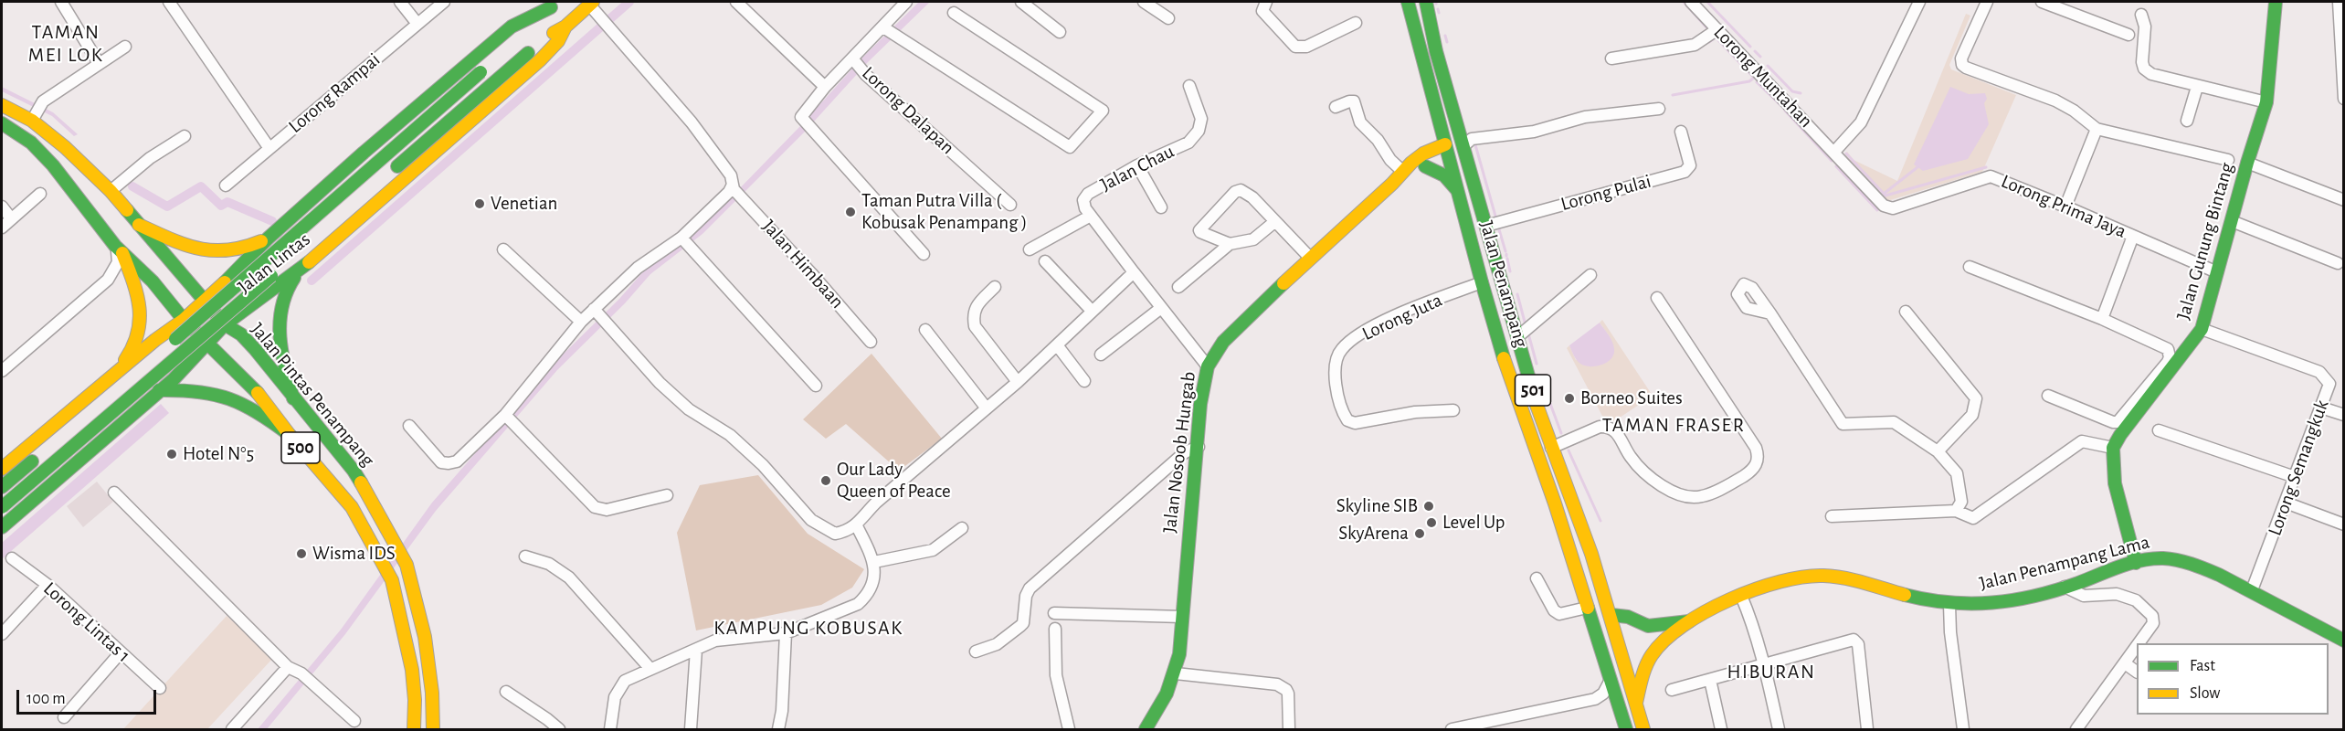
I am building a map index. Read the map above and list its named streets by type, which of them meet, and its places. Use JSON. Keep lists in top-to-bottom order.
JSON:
{
  "streets": {
    "main road": [
      "Jalan Gunung Bintang",
      "Jalan Lintas",
      "Jalan Penampang",
      "501",
      "Jalan Pintas Penampang",
      "500",
      "Jalan Nosoob Hungab",
      "Jalan Penampang Lama"
    ],
    "street": [
      "Lorong Muntahan",
      "Lorong Rampai",
      "Lorong Dalapan",
      "Jalan Chau",
      "Lorong Pulai",
      "Lorong Prima Jaya",
      "Jalan Himbaan",
      "Lorong Juta",
      "Lorong Semangkuk",
      "Lorong Lintas 1"
    ]
  },
  "crossings": [
    ["Lorong Muntahan", "Lorong Prima Jaya"],
    ["Jalan Chau", "Jalan Nosoob Hungab"],
    ["Lorong Pulai", "Jalan Penampang"],
    ["Lorong Prima Jaya", "Jalan Gunung Bintang"],
    ["Jalan Gunung Bintang", "Lorong Semangkuk"],
    ["Jalan Lintas", "Jalan Pintas Penampang"],
    ["Jalan Lintas", "500"],
    ["Jalan Penampang", "Lorong Juta"],
    ["Jalan Penampang", "Jalan Nosoob Hungab"],
    ["Jalan Penampang", "Jalan Penampang Lama"],
    ["Lorong Semangkuk", "Jalan Penampang Lama"]
  ],
  "districts": [
    "TAMAN MEI LOK",
    "TAMAN FRASER",
    "KAMPUNG KOBUSAK",
    "HIBURAN"
  ],
  "places": [
    "Venetian",
    "Taman Putra Villa ( Kobusak Penampang )",
    "Borneo Suites",
    "Hotel N°5",
    "Our Lady Queen of Peace",
    "Skyline SIB",
    "Level Up",
    "SkyArena",
    "Wisma IDS"
  ],
  "legend": ["Fast", "Slow"],
  "scale_bar": "100 m"
}
